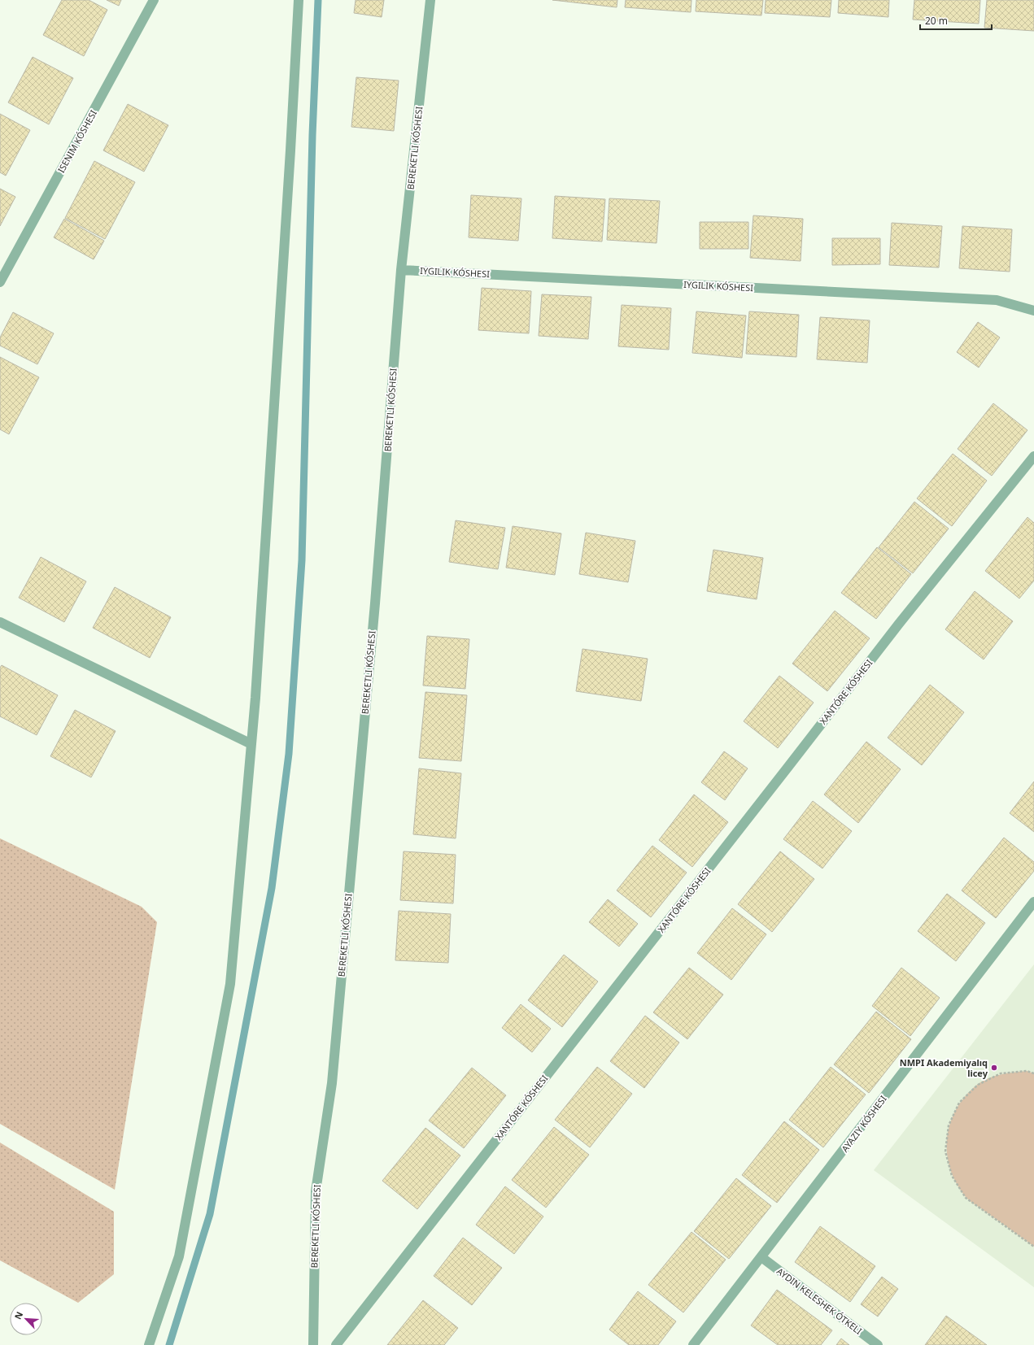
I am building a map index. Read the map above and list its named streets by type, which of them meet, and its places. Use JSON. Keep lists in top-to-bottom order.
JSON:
{
  "streets": {
    "street": [
      "ISENIM KÓSHESI",
      "BEREKETLI KÓSHESI",
      "IYGILIK KÓSHESI",
      "XANTÓRE KÓSHESI",
      "AYAZIY KÓSHESI"
    ]
  },
  "crossings": [
    ["BEREKETLI KÓSHESI", "IYGILIK KÓSHESI"]
  ],
  "places": ["NMPI Akademiyalıq licey"],
  "scale_bar": "20 m",
  "north": "top left"
}
